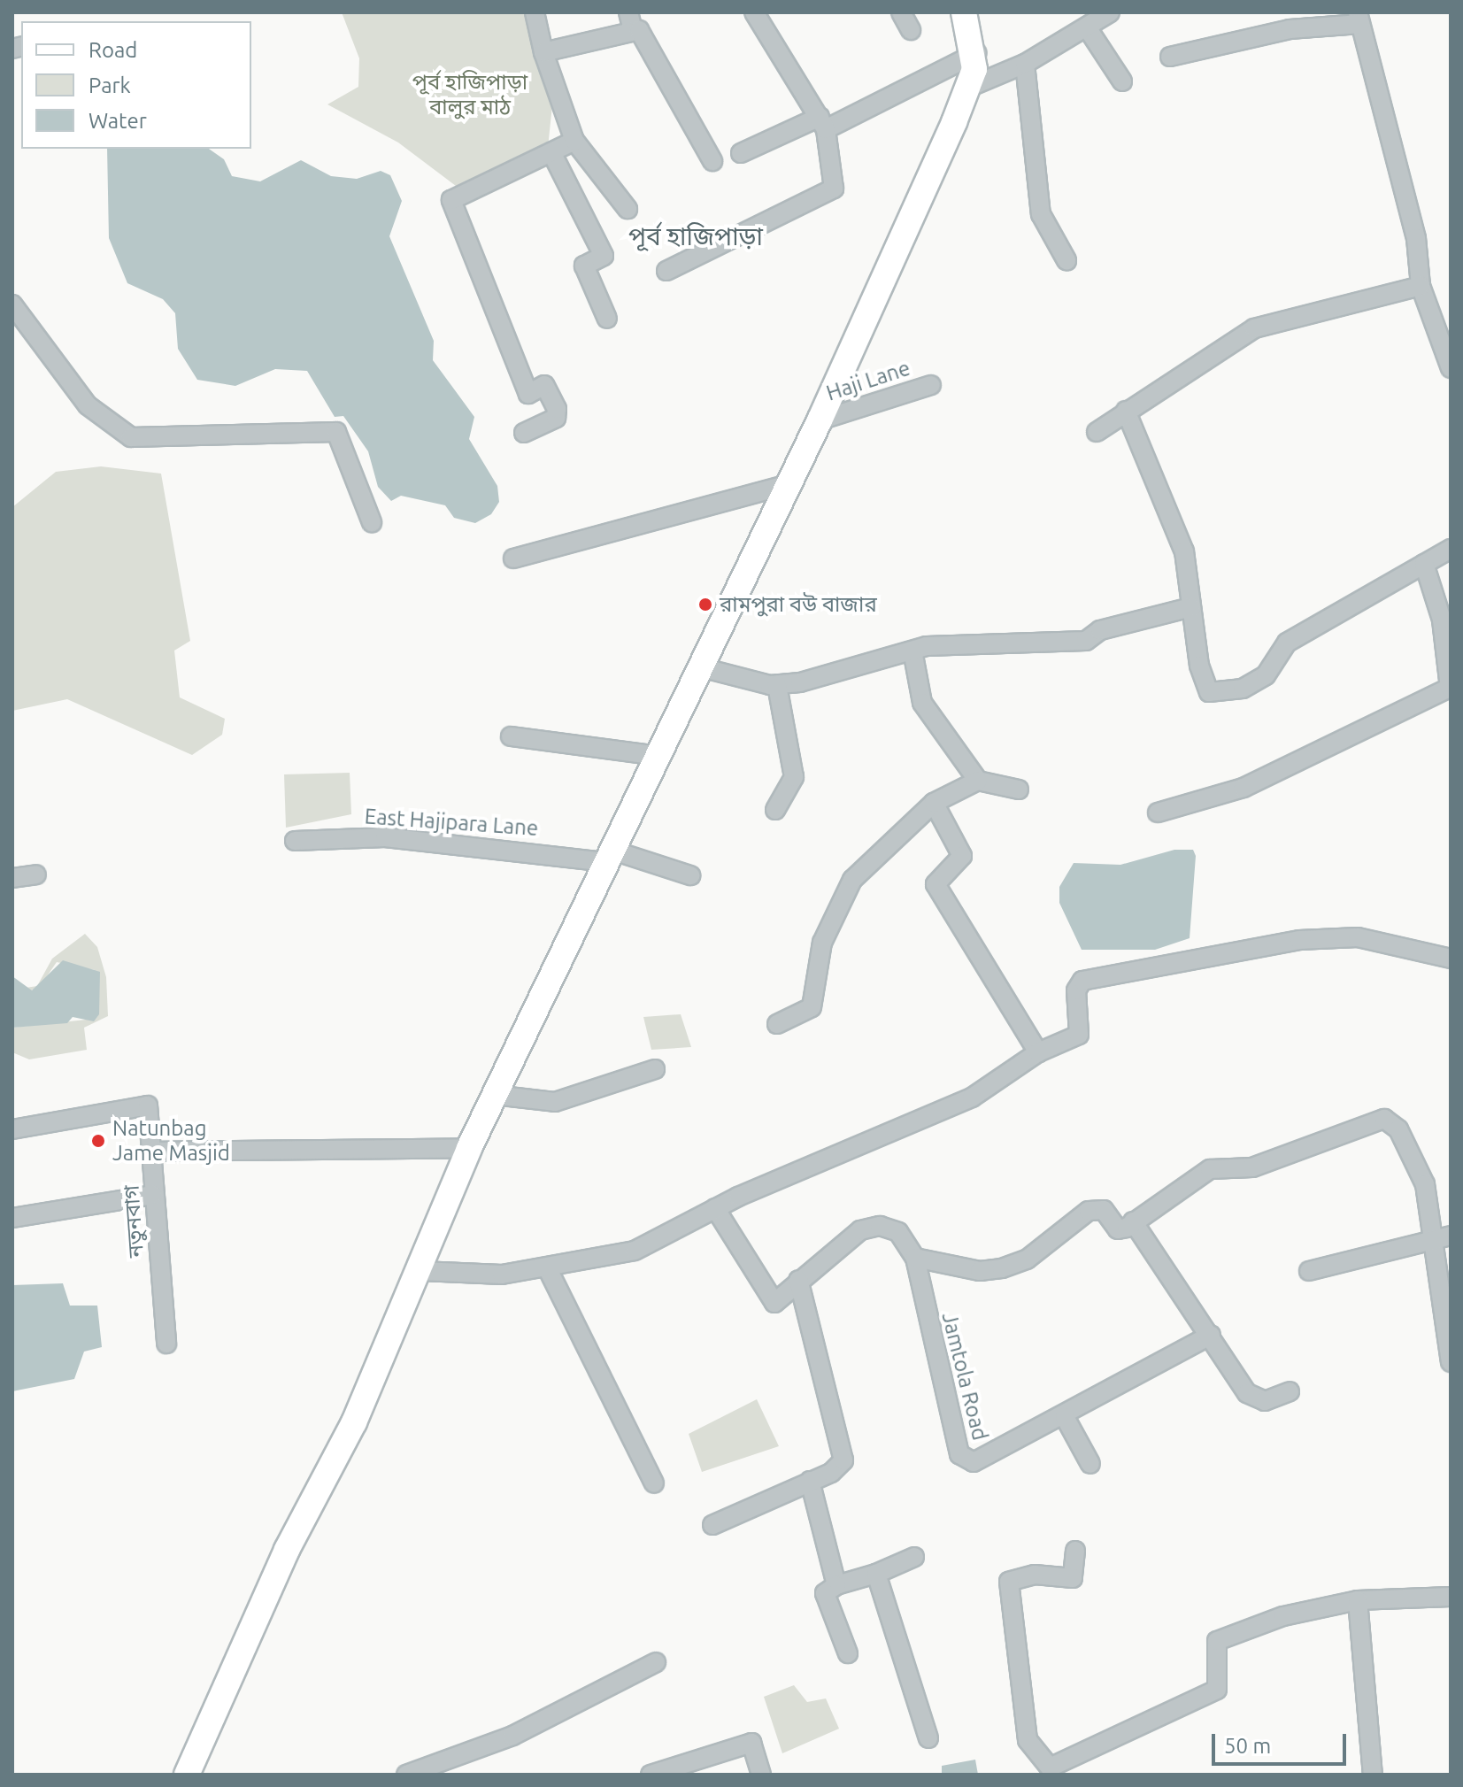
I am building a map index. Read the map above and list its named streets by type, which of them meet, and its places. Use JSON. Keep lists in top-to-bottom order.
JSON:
{
  "streets": {
    "street": [
      "Haji Lane",
      "East Hajipara Lane",
      "নতুনবাগ",
      "Jamtola Road"
    ]
  },
  "districts": ["পূর্ব হাজিপাড়া"],
  "parks": ["পূর্ব হাজিপাড়া বালুর মাঠ"],
  "places": ["রামপুরা বউ বাজার", "Natunbag Jame Masjid"],
  "legend": ["Road", "Park", "Water"],
  "scale_bar": "50 m"
}
